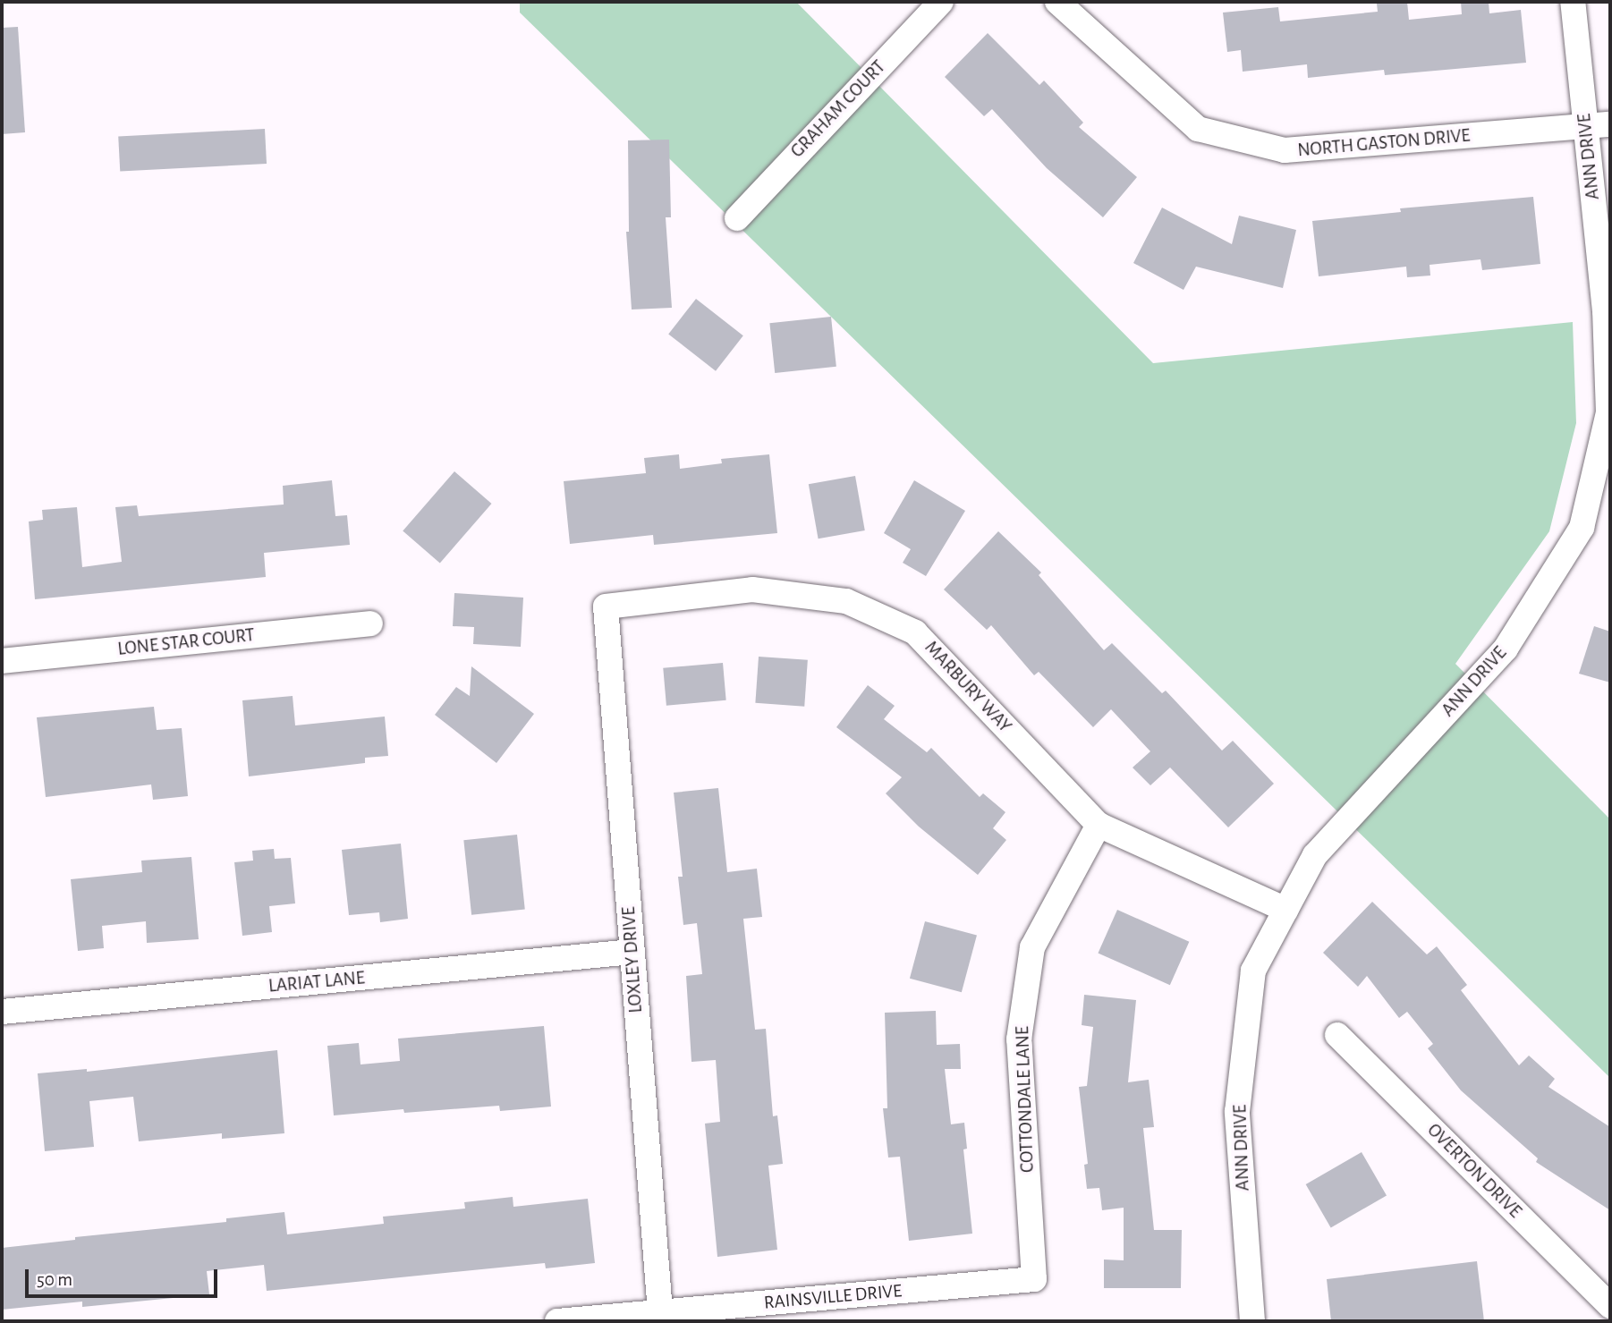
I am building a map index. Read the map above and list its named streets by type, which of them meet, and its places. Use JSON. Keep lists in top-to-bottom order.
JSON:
{
  "streets": {
    "street": [
      "GRAHAM COURT",
      "NORTH GASTON DRIVE",
      "ANN DRIVE",
      "LONE STAR COURT",
      "MARBURY WAY",
      "LOXLEY DRIVE",
      "LARIAT LANE",
      "COTTONDALE LANE",
      "OVERTON DRIVE",
      "RAINSVILLE DRIVE"
    ]
  },
  "crossings": [
    ["NORTH GASTON DRIVE", "ANN DRIVE"],
    ["ANN DRIVE", "MARBURY WAY"],
    ["MARBURY WAY", "LOXLEY DRIVE"],
    ["MARBURY WAY", "COTTONDALE LANE"],
    ["LOXLEY DRIVE", "LARIAT LANE"],
    ["LOXLEY DRIVE", "RAINSVILLE DRIVE"],
    ["COTTONDALE LANE", "RAINSVILLE DRIVE"]
  ],
  "scale_bar": "50 m"
}
